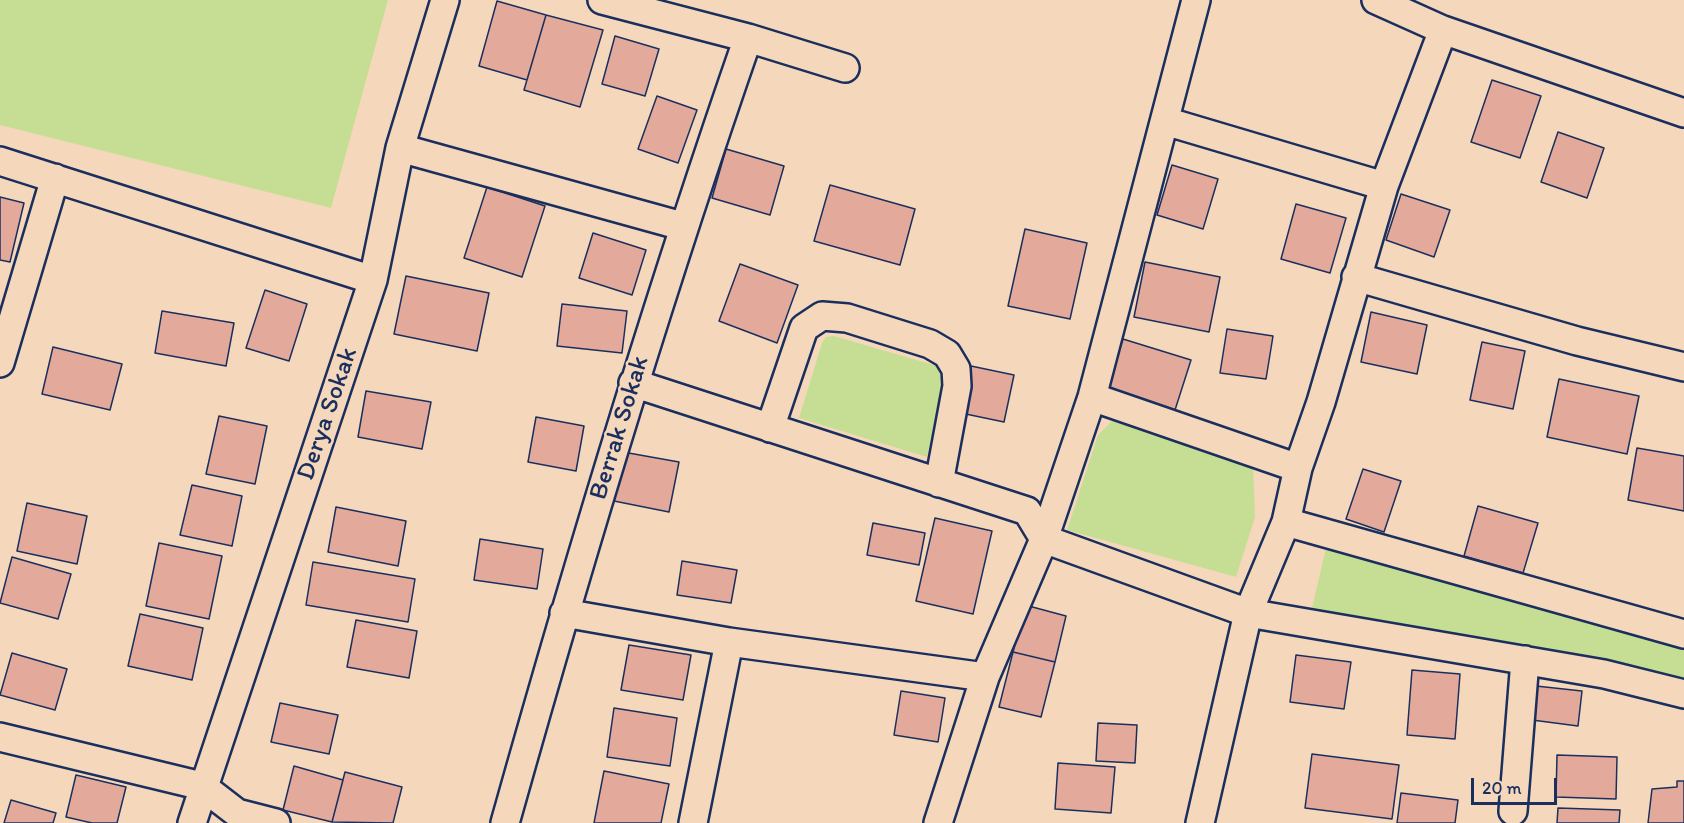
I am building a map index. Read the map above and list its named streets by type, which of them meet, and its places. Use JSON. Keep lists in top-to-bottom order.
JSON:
{
  "streets": {
    "street": ["Derya Sokak", "Berrak Sokak"]
  },
  "scale_bar": "20 m"
}
